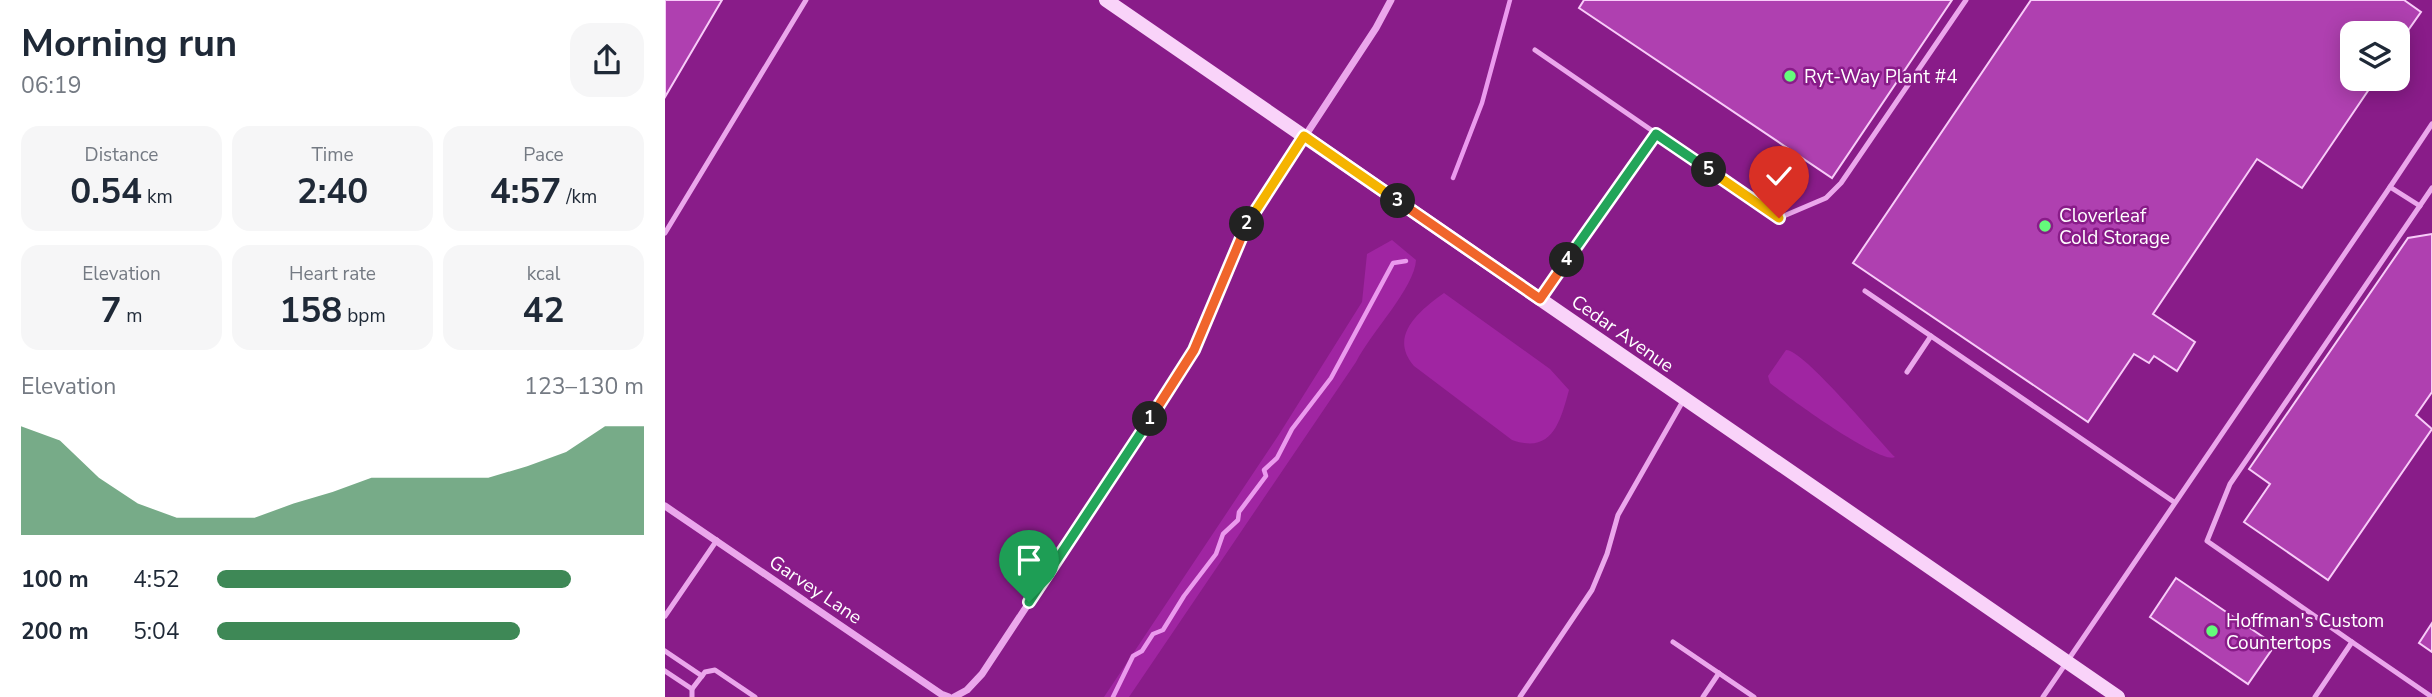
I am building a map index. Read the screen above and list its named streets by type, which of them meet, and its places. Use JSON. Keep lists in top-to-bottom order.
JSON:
{
  "streets": {
    "main road": ["Cedar Avenue"],
    "street": ["Garvey Lane"]
  },
  "places": ["Ryt-Way Plant #4", "Cloverleaf Cold Storage", "Hoffman's Custom Countertops"],
  "page": {
    "heading": ["Morning run", "06:19"],
    "stats": [
      ["Distance", "0.54 km"],
      ["Time", "2:40"],
      ["Pace", "4:57 /km"],
      ["Elevation", "7 m"],
      ["Heart rate", "158 bpm"],
      ["kcal", "42"]
    ],
    "pins": [
      "5",
      "3",
      "2",
      "4",
      "1"
    ],
    "chart": ["Elevation", "123–130 m"],
    "list": [
      {
        "name": "100 m",
        "note": "4:52"
      },
      {
        "name": "200 m",
        "note": "5:04"
      }
    ]
  }
}
